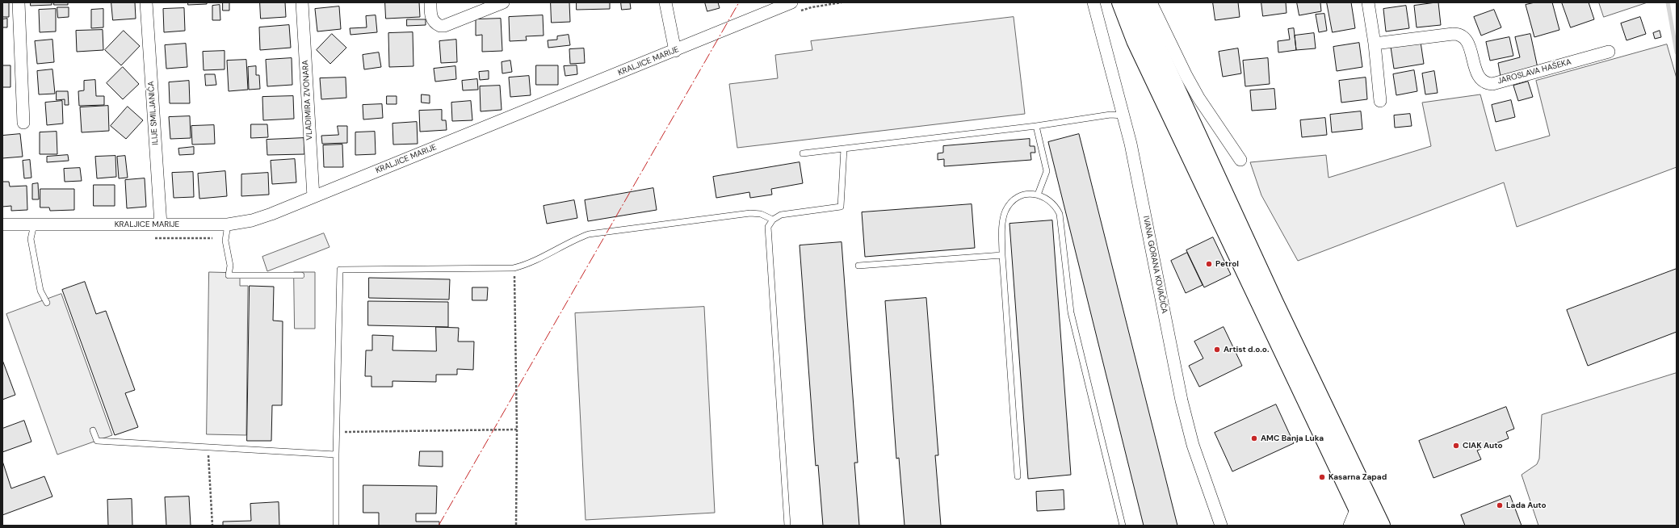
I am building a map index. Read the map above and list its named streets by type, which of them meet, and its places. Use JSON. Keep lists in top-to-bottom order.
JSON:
{
  "streets": {
    "street": [
      "KRALJICE MARIJE",
      "JAROSLAVA HAŠEKA",
      "VLADIMIRA ZVONARA",
      "ILIJE SMILJANIĆA",
      "IVANA GORANA KOVAČIĆA"
    ]
  },
  "crossings": [
    ["KRALJICE MARIJE", "VLADIMIRA ZVONARA"],
    ["KRALJICE MARIJE", "ILIJE SMILJANIĆA"]
  ],
  "places": [
    "Petrol",
    "Artist d.o.o.",
    "AMC Banja Luka",
    "CIAK Auto",
    "Kasarna Zapad",
    "Lada Auto"
  ]
}
